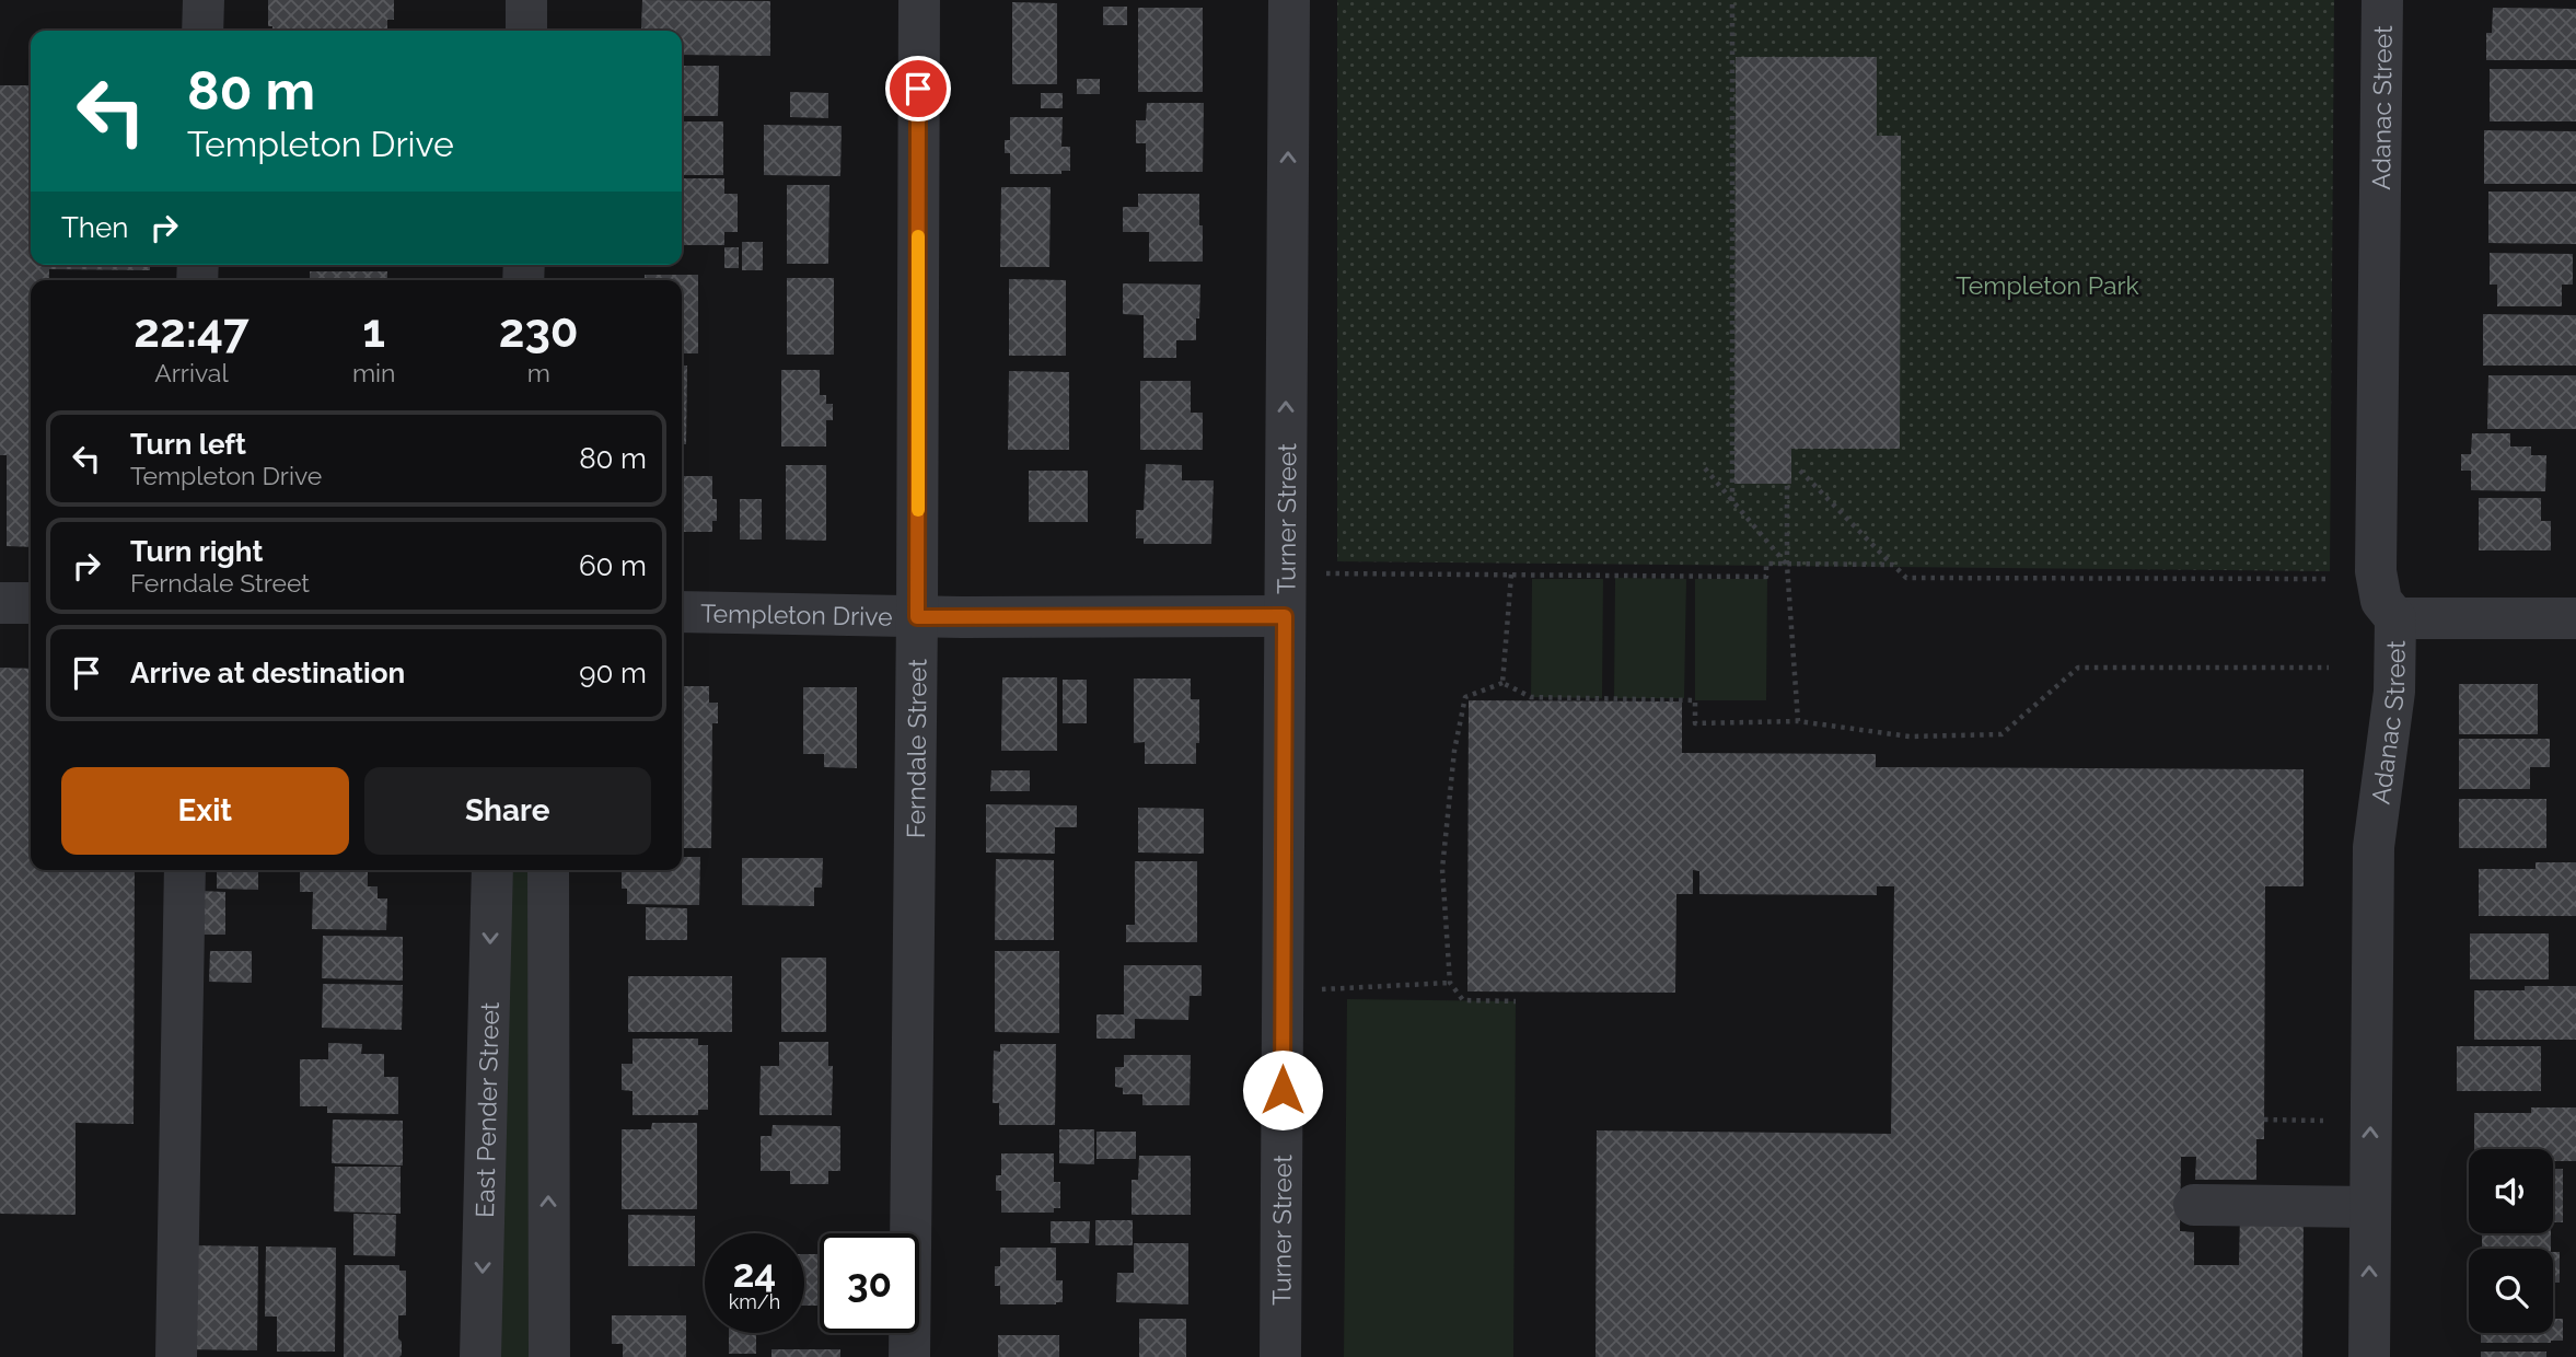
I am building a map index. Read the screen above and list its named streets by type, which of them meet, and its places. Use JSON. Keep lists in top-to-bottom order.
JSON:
{
  "streets": {
    "street": [
      "Adanac Street",
      "Turner Street",
      "Templeton Drive",
      "Ferndale Street",
      "East Pender Street"
    ]
  },
  "crossings": [
    ["Turner Street", "Templeton Drive"],
    ["Templeton Drive", "Ferndale Street"]
  ],
  "one_way": ["Adanac Street", "Turner Street"],
  "parks": ["Templeton Park"],
  "page": {
    "turn": ["80 m", "Templeton Drive"],
    "then": "Then",
    "eta": [
      "22:47",
      "Arrival",
      "1",
      "min",
      "230",
      "m"
    ],
    "list": [
      {
        "name": "Turn left",
        "note": "Templeton Drive",
        "value": "80 m"
      },
      {
        "name": "Turn right",
        "note": "Ferndale Street",
        "value": "60 m"
      },
      {
        "name": "Arrive at destination",
        "value": "90 m"
      }
    ],
    "buttons": ["Exit", "Share"],
    "speed": "24 km/h",
    "limit": "30"
  }
}
